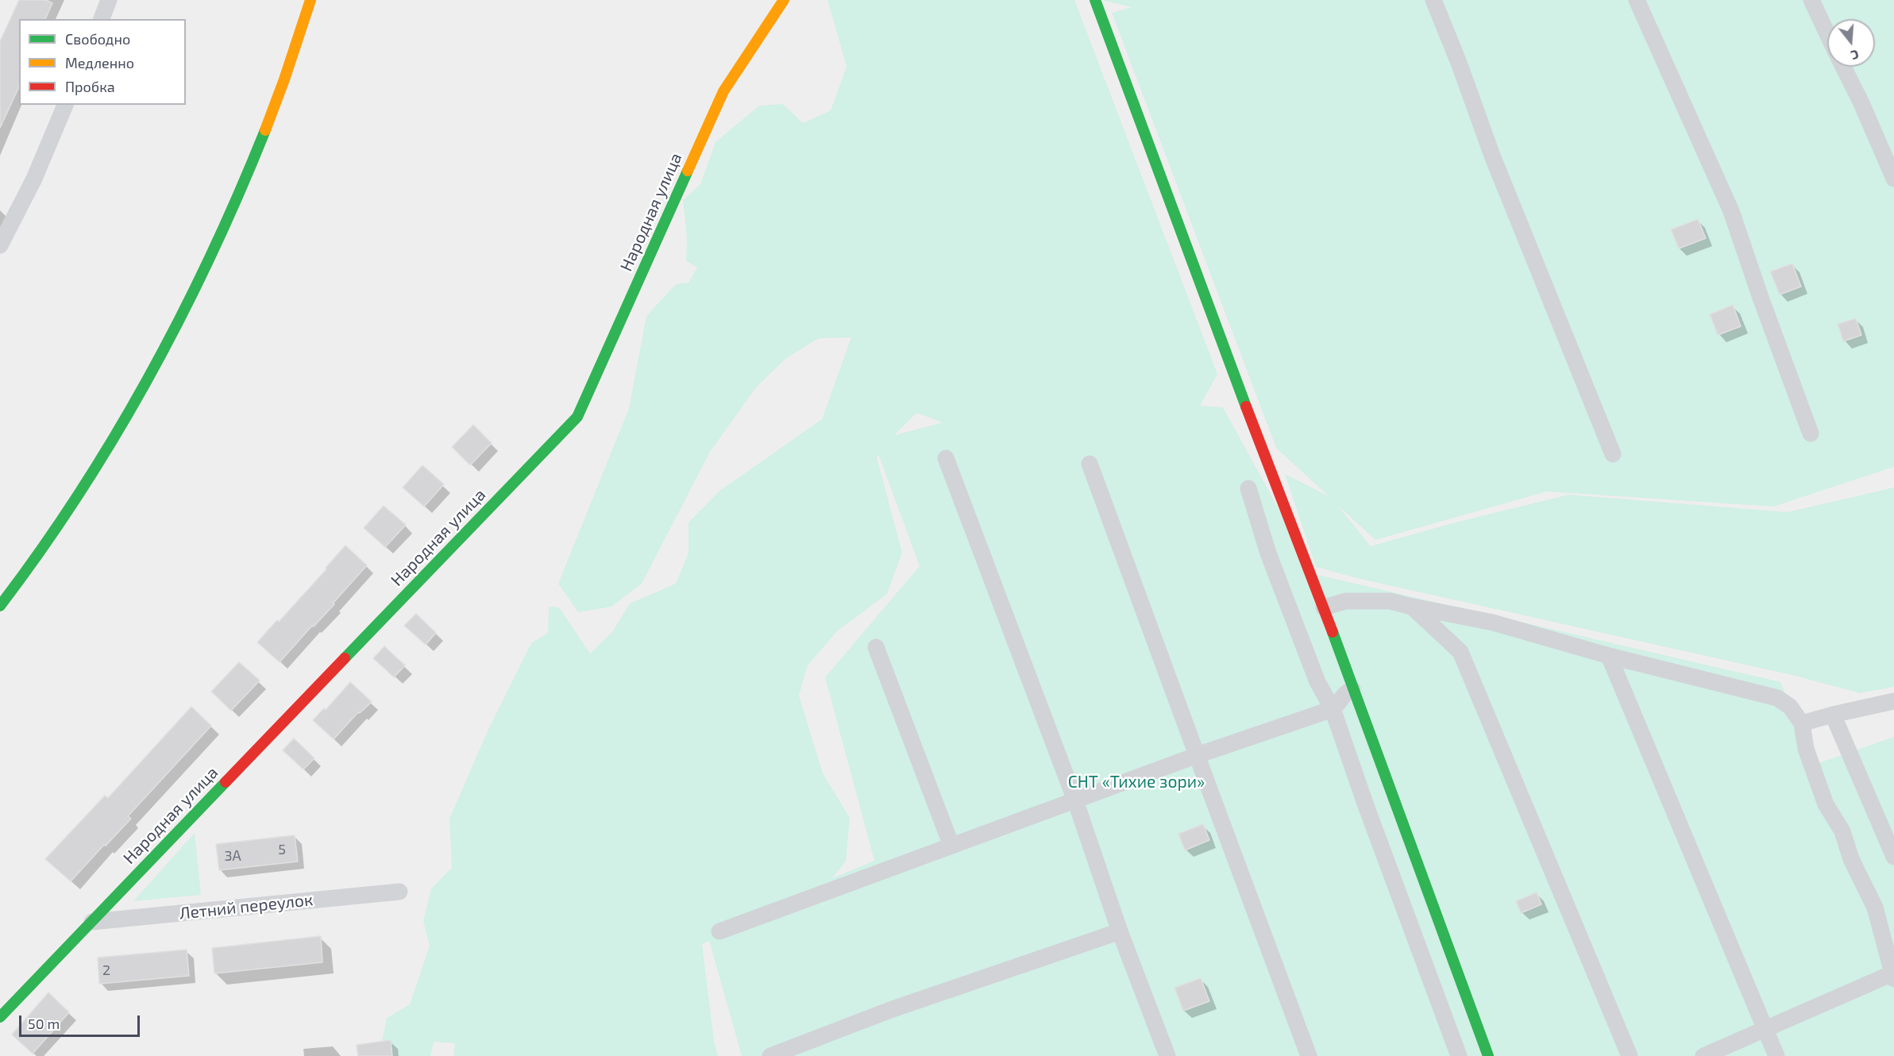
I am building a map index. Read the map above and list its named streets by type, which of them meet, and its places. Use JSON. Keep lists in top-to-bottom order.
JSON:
{
  "streets": {
    "street": ["Народная улица", "Летний переулок"]
  },
  "crossings": [
    ["Народная улица", "Летний переулок"]
  ],
  "parks": ["СНТ «Тихие зори»"],
  "house_numbers": ["5", "3А", "2"],
  "legend": ["Свободно", "Медленно", "Пробка"],
  "scale_bar": "50 m",
  "north": "bottom"
}
